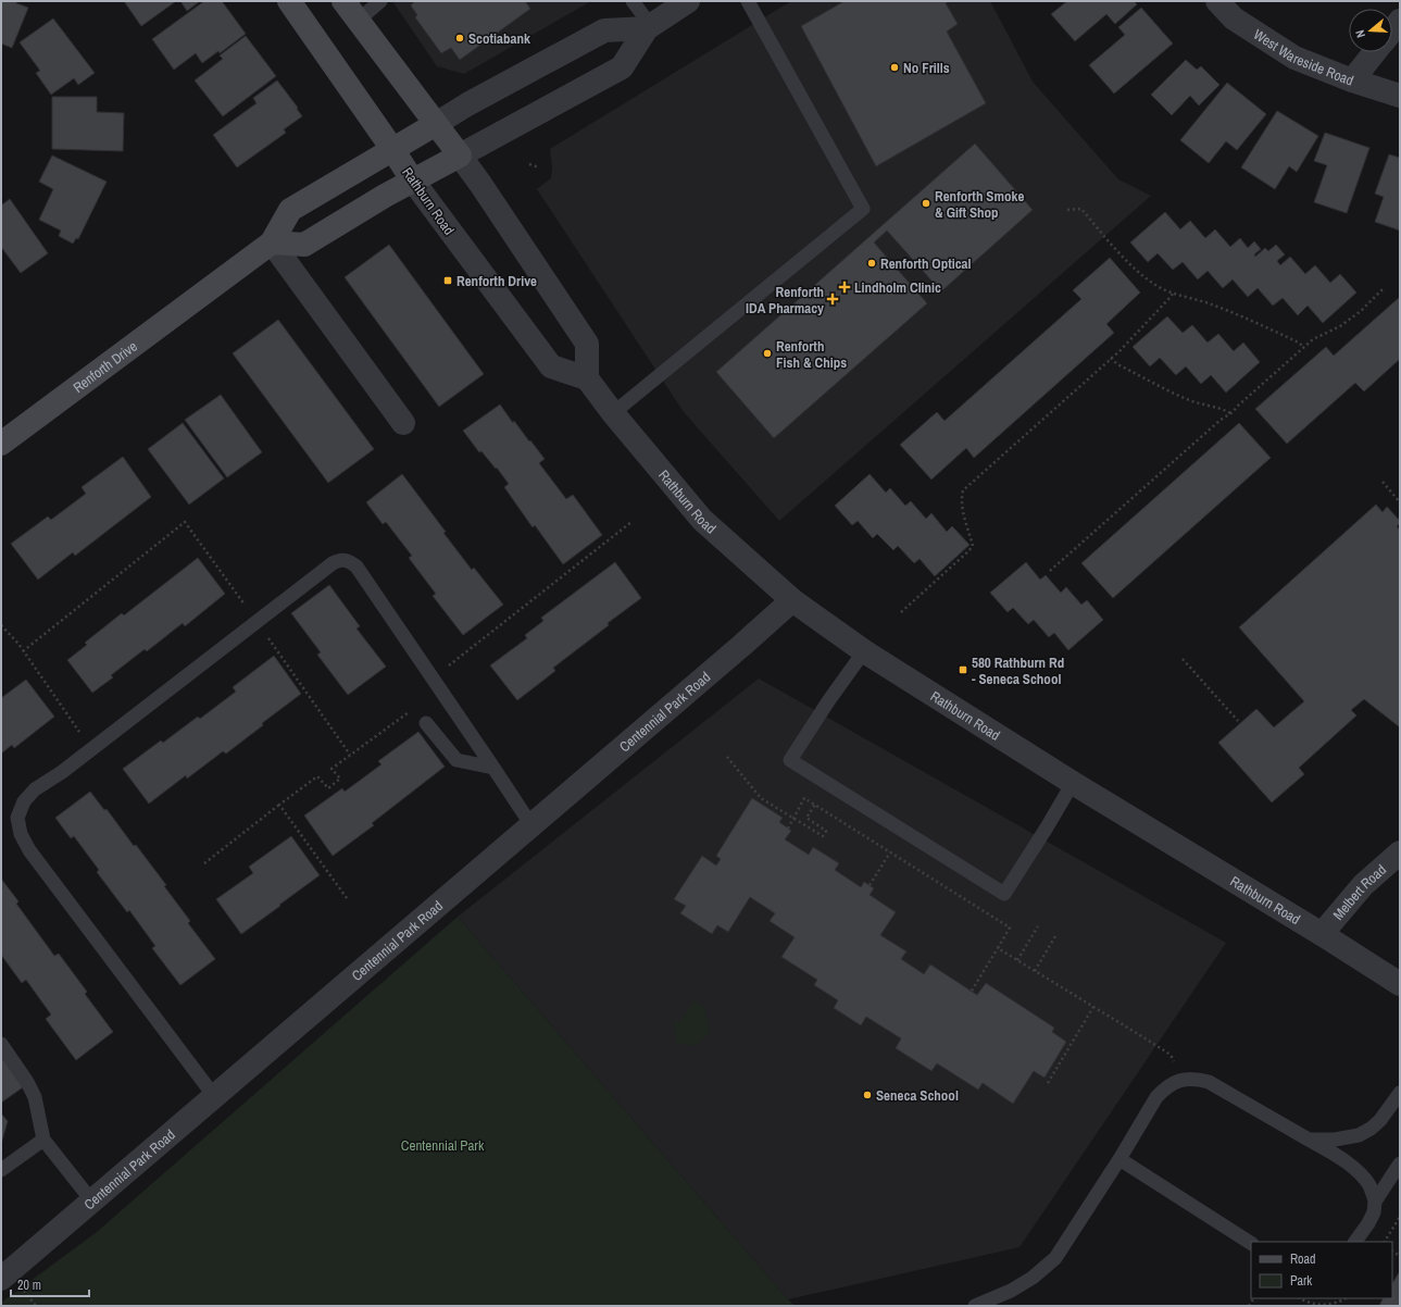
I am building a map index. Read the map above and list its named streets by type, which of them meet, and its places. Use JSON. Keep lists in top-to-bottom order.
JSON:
{
  "streets": {
    "main road": ["Rathburn Road", "Renforth Drive"],
    "street": ["West Wareside Road", "Centennial Park Road", "Melbert Road"]
  },
  "crossings": [
    ["Rathburn Road", "Renforth Drive"],
    ["Rathburn Road", "Centennial Park Road"],
    ["Rathburn Road", "Melbert Road"]
  ],
  "parks": ["Centennial Park"],
  "places": {
    "other": [
      "Scotiabank",
      "No Frills",
      "Renforth Smoke & Gift Shop",
      "Renforth Optical",
      "Renforth Fish & Chips",
      "Seneca School"
    ],
    "transit": ["Renforth Drive", "580 Rathburn Rd - Seneca School"],
    "health": ["Lindholm Clinic", "Renforth IDA Pharmacy"]
  },
  "legend": ["Road", "Park"],
  "scale_bar": "20 m",
  "north": "left"
}
